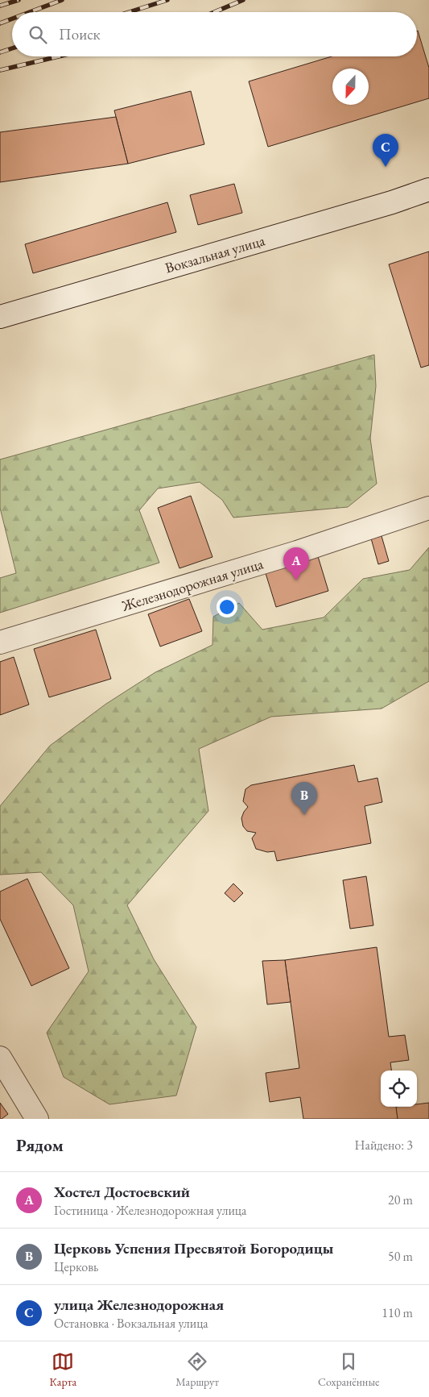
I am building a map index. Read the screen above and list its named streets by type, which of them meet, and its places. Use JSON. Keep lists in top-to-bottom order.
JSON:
{
  "streets": {
    "street": ["Вокзальная улица", "Железнодорожная улица"]
  },
  "north": "bottom",
  "page": {
    "search": "Поиск",
    "pins": ["C", "A", "B"],
    "heading": ["Рядом", "Найдено: 3"],
    "list": [
      {
        "mark": "A",
        "name": "Хостел Достоевский",
        "note": "Гостиница · Железнодорожная улица",
        "value": "20 m"
      },
      {
        "mark": "B",
        "name": "Церковь Успения Пресвятой Богородицы",
        "note": "Церковь",
        "value": "50 m"
      },
      {
        "mark": "C",
        "name": "улица Железнодорожная",
        "note": "Остановка · Вокзальная улица",
        "value": "110 m"
      }
    ],
    "nav": ["Карта", "Маршрут", "Сохранённые"]
  }
}
